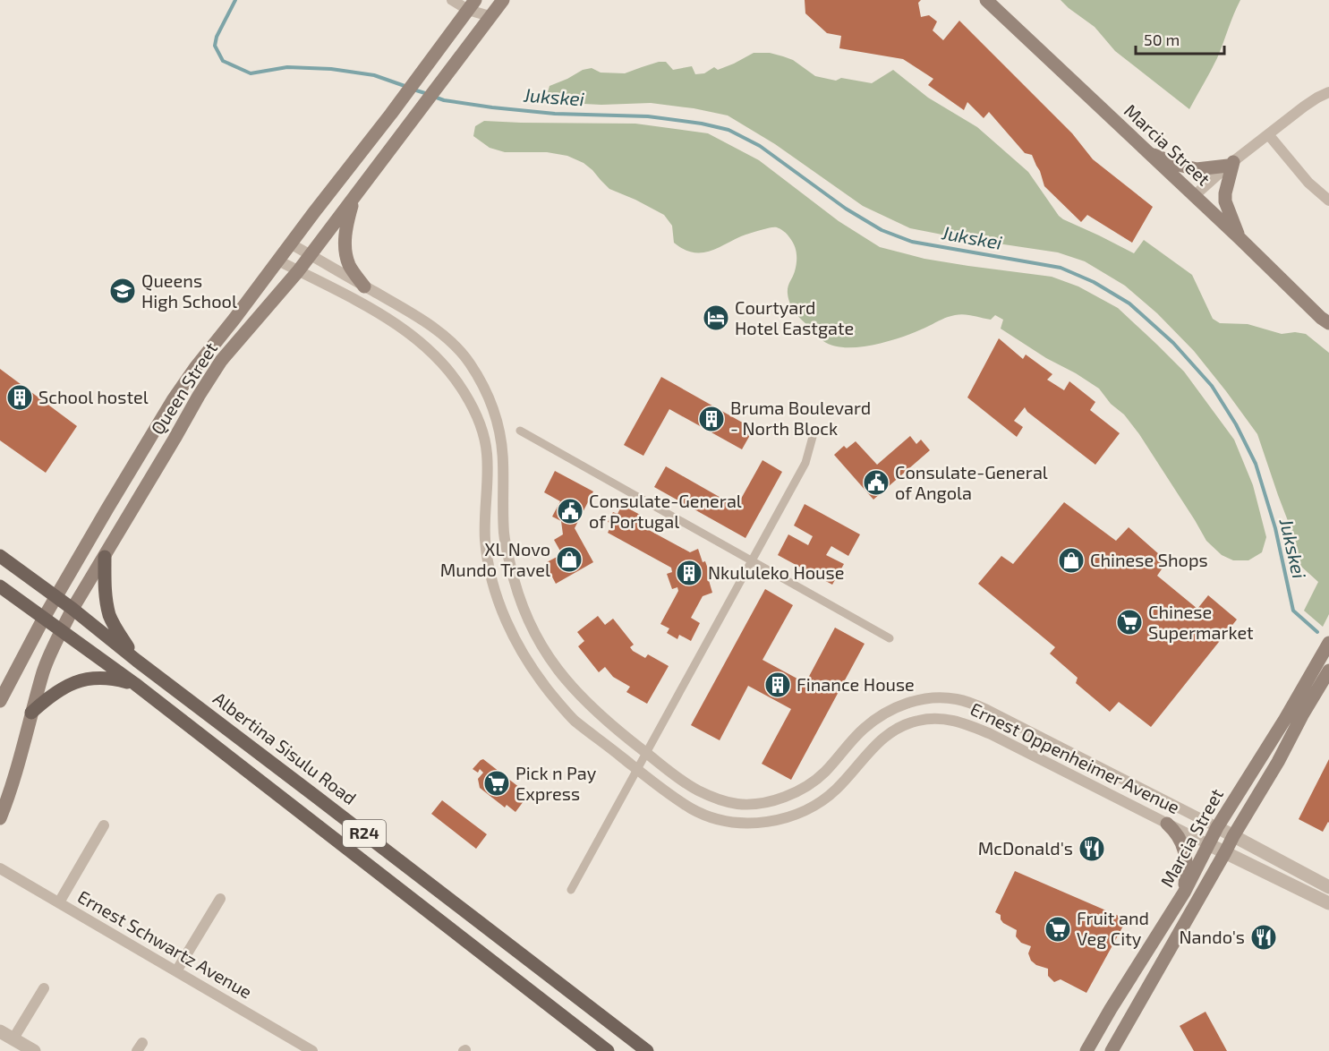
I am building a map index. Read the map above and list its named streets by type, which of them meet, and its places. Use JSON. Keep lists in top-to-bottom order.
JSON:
{
  "streets": {
    "main road": [
      "Marcia Street",
      "Queen Street",
      "Albertina Sisulu Road",
      "R24"
    ],
    "street": ["Ernest Oppenheimer Avenue", "Ernest Schwartz Avenue"]
  },
  "crossings": [
    ["Marcia Street", "Ernest Oppenheimer Avenue"],
    ["Queen Street", "Albertina Sisulu Road"],
    ["Queen Street", "Ernest Oppenheimer Avenue"],
    ["Queen Street", "R24"]
  ],
  "water": ["Jukskei"],
  "places": {
    "school or university": ["Queens High School"],
    "hotel": ["Courtyard Hotel Eastgate"],
    "building": [
      "School hostel",
      "Bruma Boulevard - North Block",
      "Nkululeko House",
      "Finance House"
    ],
    "public building": ["Consulate-General of Angola", "Consulate-General of Portugal"],
    "shop": ["XL Novo Mundo Travel", "Chinese Shops"],
    "supermarket": ["Chinese Supermarket", "Pick n Pay Express", "Fruit and Veg City"],
    "restaurant": ["McDonald's", "Nando's"]
  },
  "scale_bar": "50 m"
}
